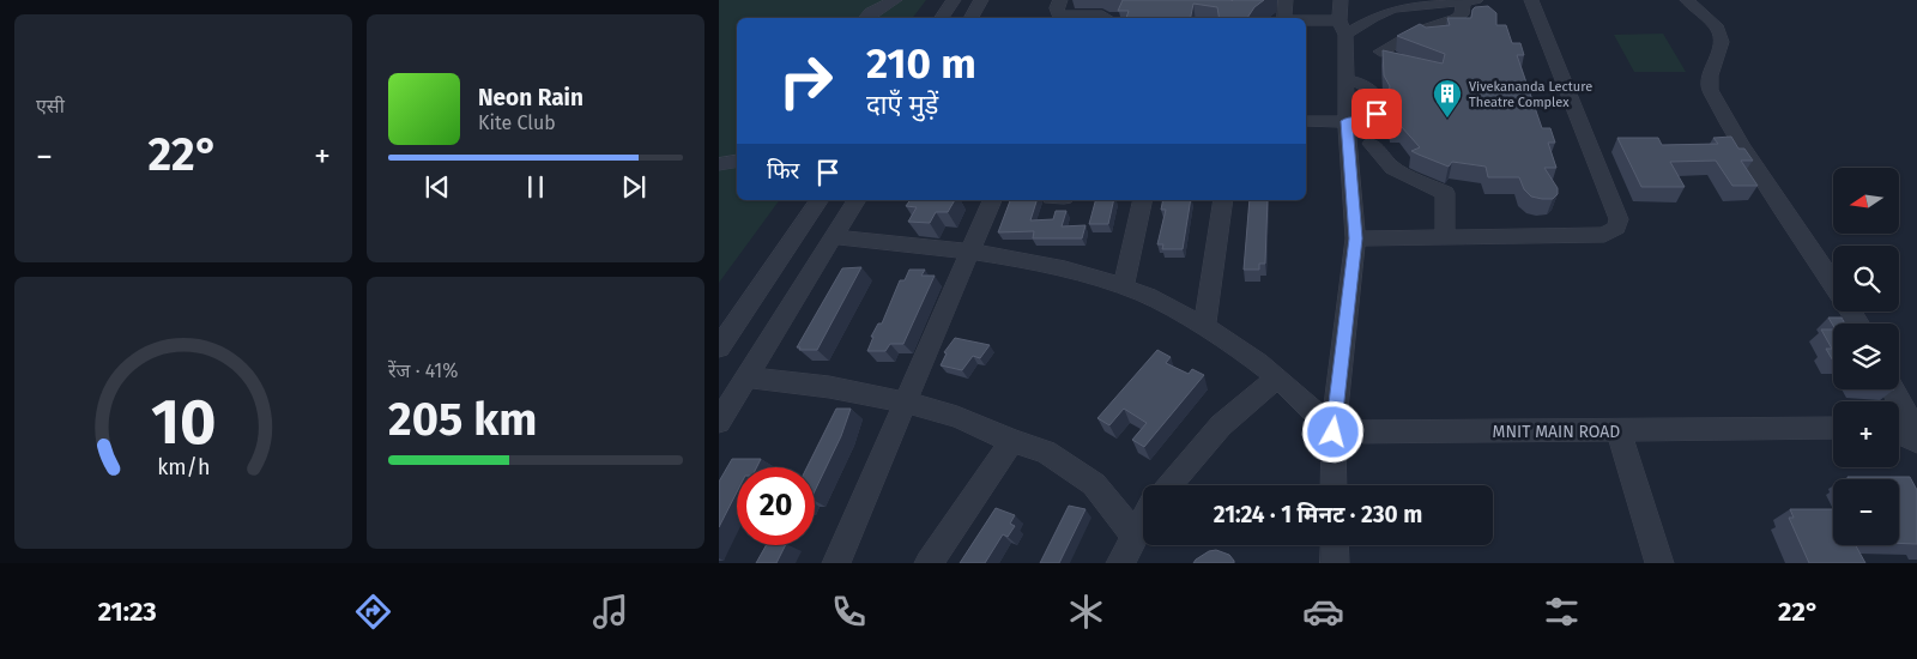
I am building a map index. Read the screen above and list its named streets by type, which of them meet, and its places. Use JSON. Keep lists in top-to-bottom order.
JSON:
{
  "streets": {
    "street": ["MNIT MAIN ROAD"]
  },
  "places": {
    "building": ["Vivekananda Lecture Theatre Complex"]
  },
  "north": "left",
  "page": {
    "tile": [
      "एसी",
      ["रेंज · 41%", "205 km"]
    ],
    "turn": ["210 m", "दाएँ मुड़ें"],
    "song": ["Neon Rain", "Kite Club"],
    "heat": ["−", "22°", "+"],
    "then": "फिर",
    "map_buttons": ["+", "−"],
    "limit": "20",
    "trip": "21:24 · 1 मिनट · 230 m",
    "tabs": ["21:23", "22°"],
    "gauge": ["10", "km/h"]
  }
}
